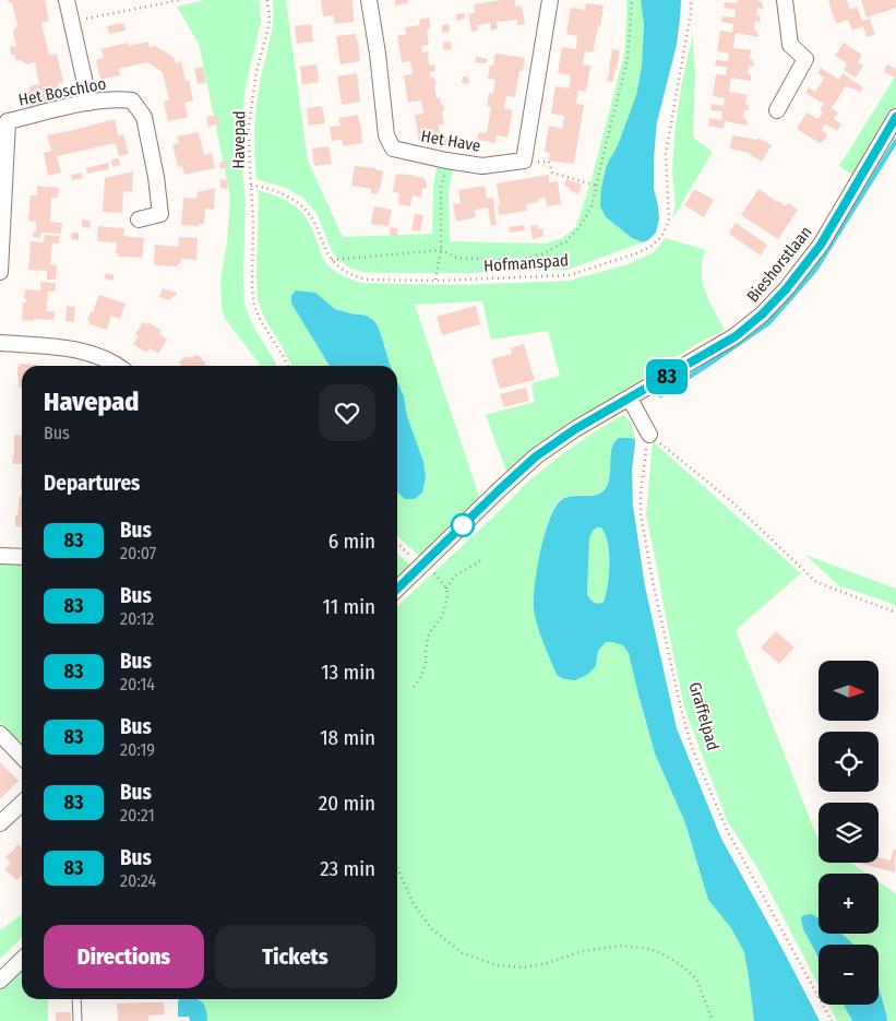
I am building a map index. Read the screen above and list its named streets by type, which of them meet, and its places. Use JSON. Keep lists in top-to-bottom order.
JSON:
{
  "streets": {
    "street": ["Het Boschloo", "Het Have", "Bieshorstlaan"],
    "path": ["Havepad", "Hofmanspad", "Graffelpad"]
  },
  "crossings": [
    ["Havepad", "Hofmanspad"]
  ],
  "lines": ["bus line 83"],
  "north": "right",
  "page": {
    "on_map": "83",
    "heading": [
      ["Havepad", "Bus"],
      "Departures"
    ],
    "list": [
      {
        "mark": "83",
        "name": "Bus",
        "note": "20:07",
        "value": "6 min"
      },
      {
        "mark": "83",
        "name": "Bus",
        "note": "20:12",
        "value": "11 min"
      },
      {
        "mark": "83",
        "name": "Bus",
        "note": "20:14",
        "value": "13 min"
      },
      {
        "mark": "83",
        "name": "Bus",
        "note": "20:19",
        "value": "18 min"
      },
      {
        "mark": "83",
        "name": "Bus",
        "note": "20:21",
        "value": "20 min"
      },
      {
        "mark": "83",
        "name": "Bus",
        "note": "20:24",
        "value": "23 min"
      }
    ],
    "map_buttons": ["+", "−"],
    "buttons": ["Directions", "Tickets"]
  }
}
